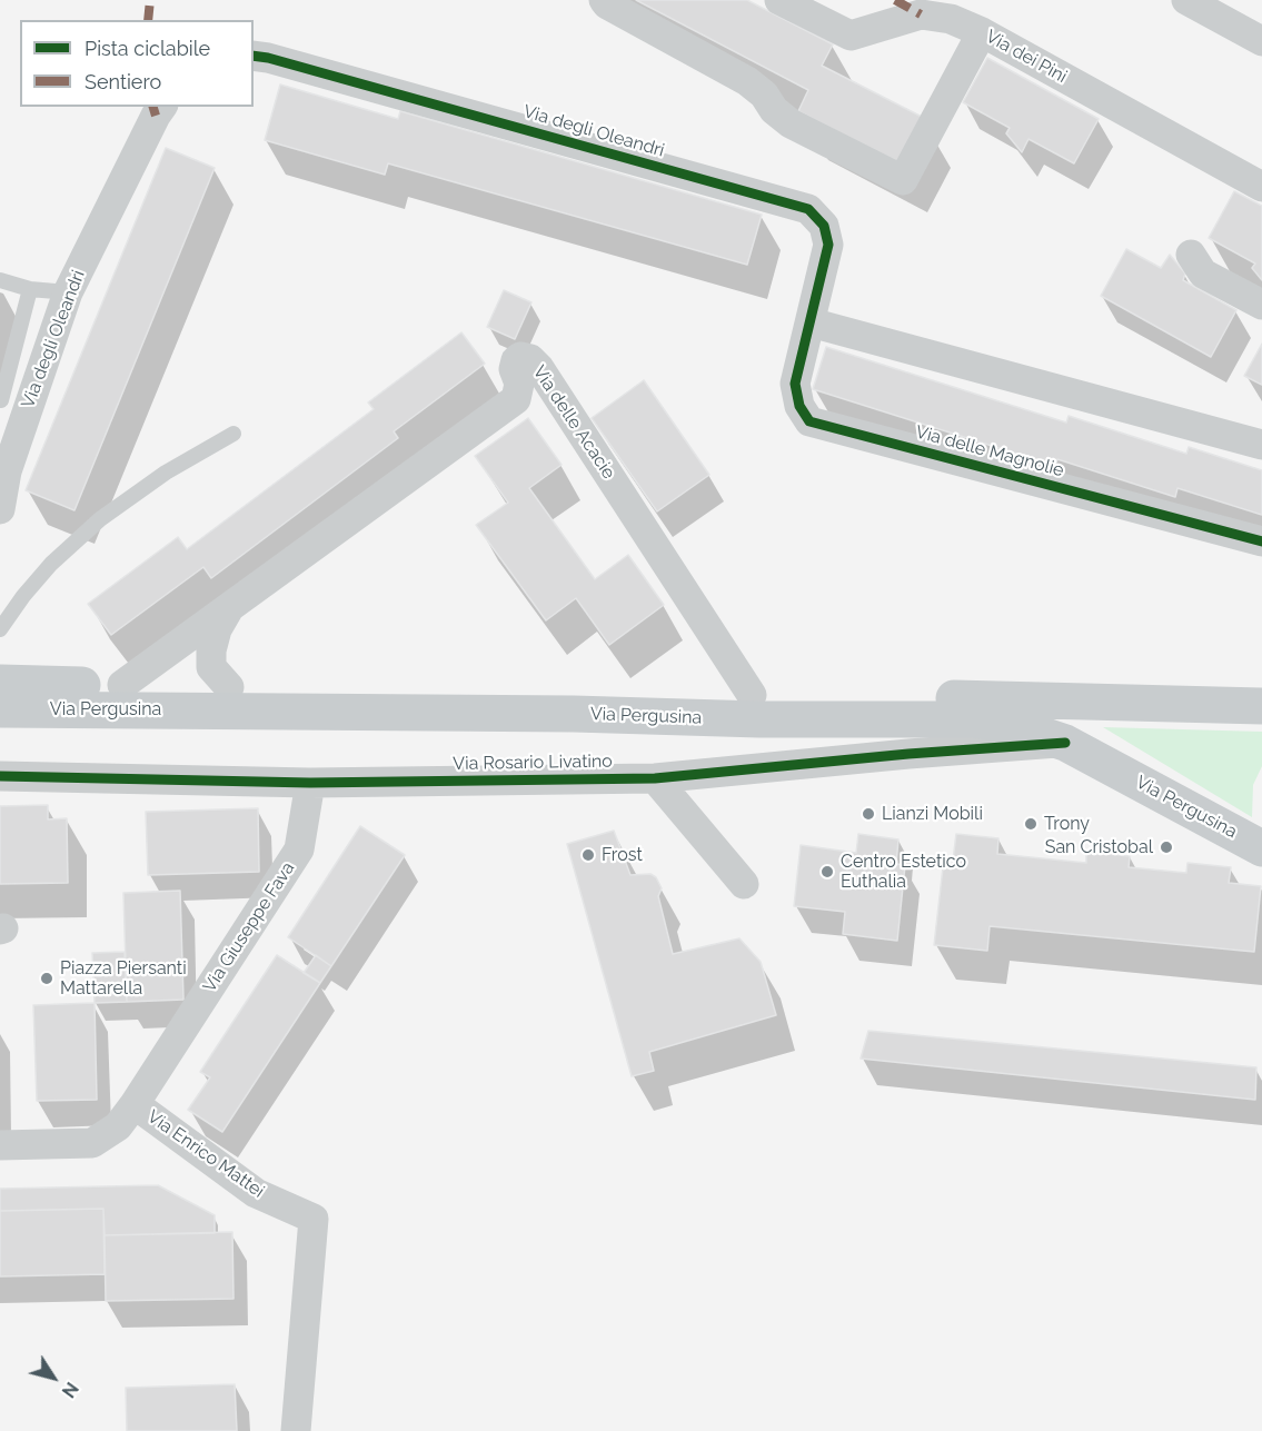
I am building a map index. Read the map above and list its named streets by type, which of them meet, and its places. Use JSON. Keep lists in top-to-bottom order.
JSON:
{
  "streets": {
    "main road": ["Via Pergusina"],
    "street": [
      "Via dei Pini",
      "Via degli Oleandri",
      "Via delle Acacie",
      "Via delle Magnolie",
      "Via Rosario Livatino",
      "Via Giuseppe Fava",
      "Via Enrico Mattei"
    ]
  },
  "crossings": [
    ["Via degli Oleandri", "Via delle Magnolie"],
    ["Via delle Acacie", "Via Pergusina"],
    ["Via Pergusina", "Via Rosario Livatino"],
    ["Via Rosario Livatino", "Via Giuseppe Fava"],
    ["Via Giuseppe Fava", "Via Enrico Mattei"]
  ],
  "places": [
    "Lianzi Mobili",
    "Trony",
    "San Cristobal",
    "Frost",
    "Centro Estetico Euthalia",
    "Piazza Piersanti Mattarella"
  ],
  "legend": ["Pista ciclabile", "Sentiero"],
  "north": "bottom right"
}
